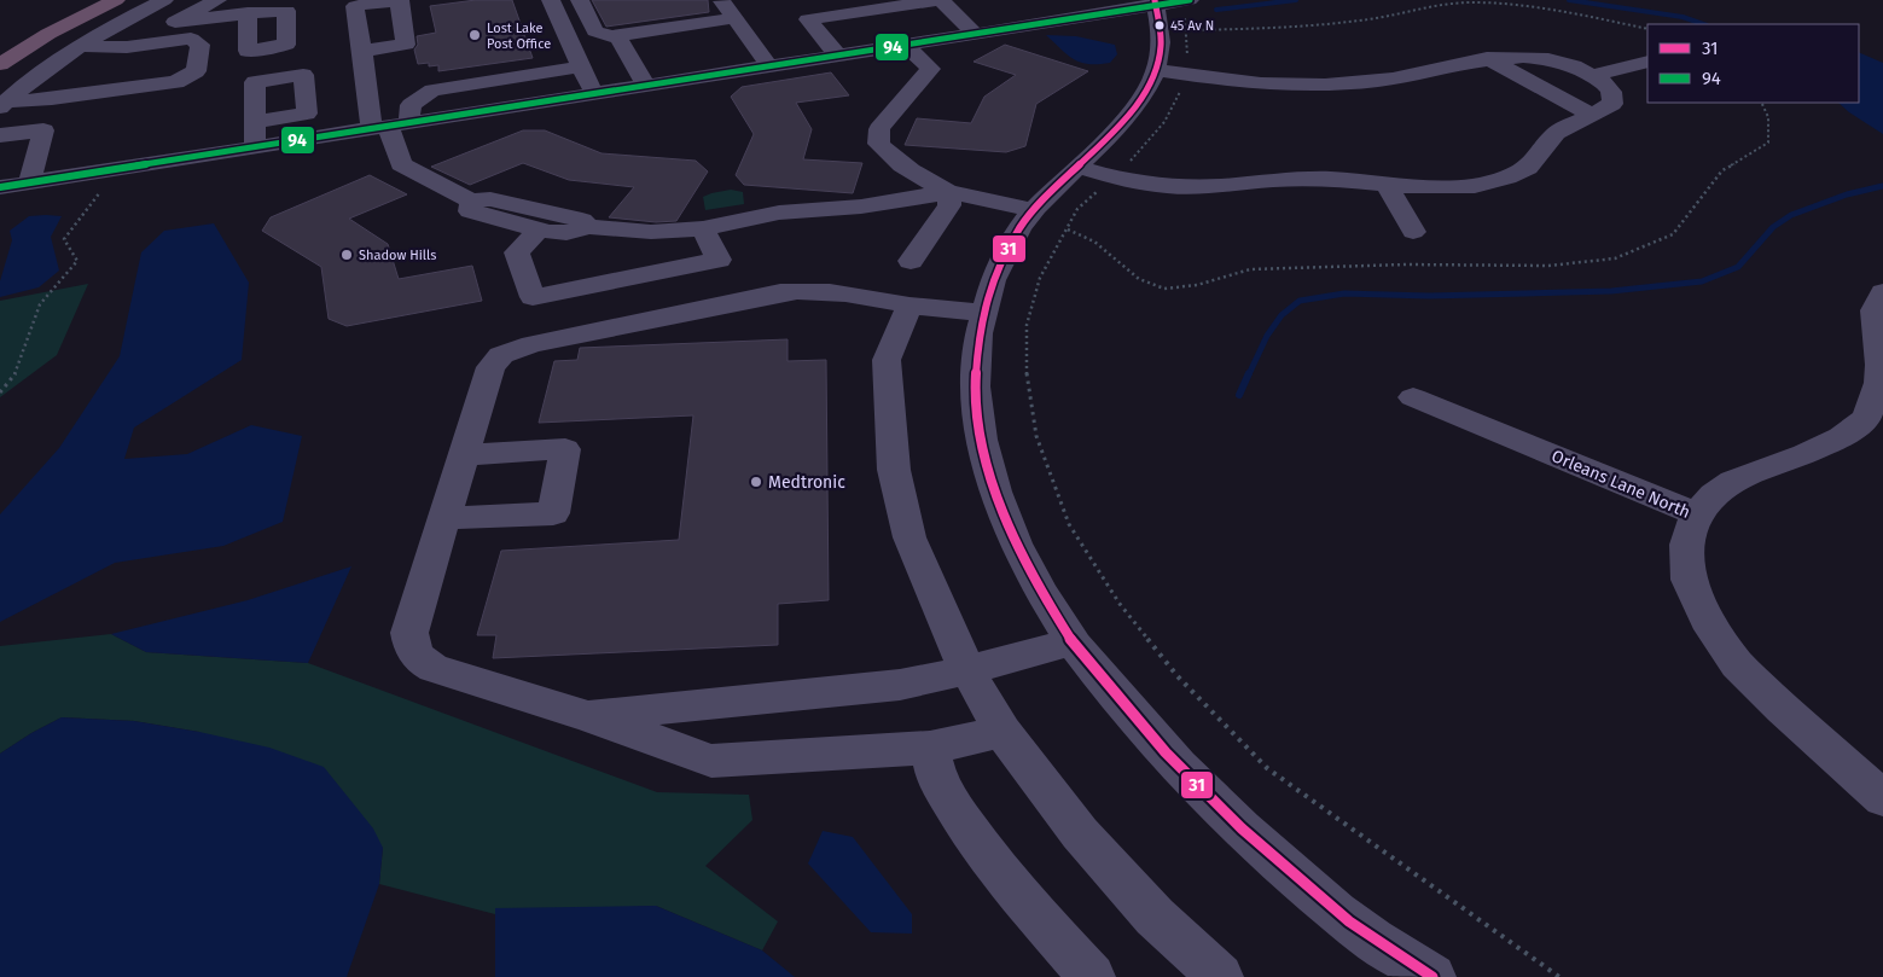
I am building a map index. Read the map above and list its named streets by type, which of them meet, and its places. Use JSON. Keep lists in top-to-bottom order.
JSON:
{
  "streets": {
    "street": ["Orleans Lane North"]
  },
  "places": [
    "45 Av N",
    "Lost Lake Post Office",
    "Shadow Hills",
    "Medtronic"
  ],
  "lines": ["transit line 31", "transit line 94"],
  "legend": ["31", "94"]
}
